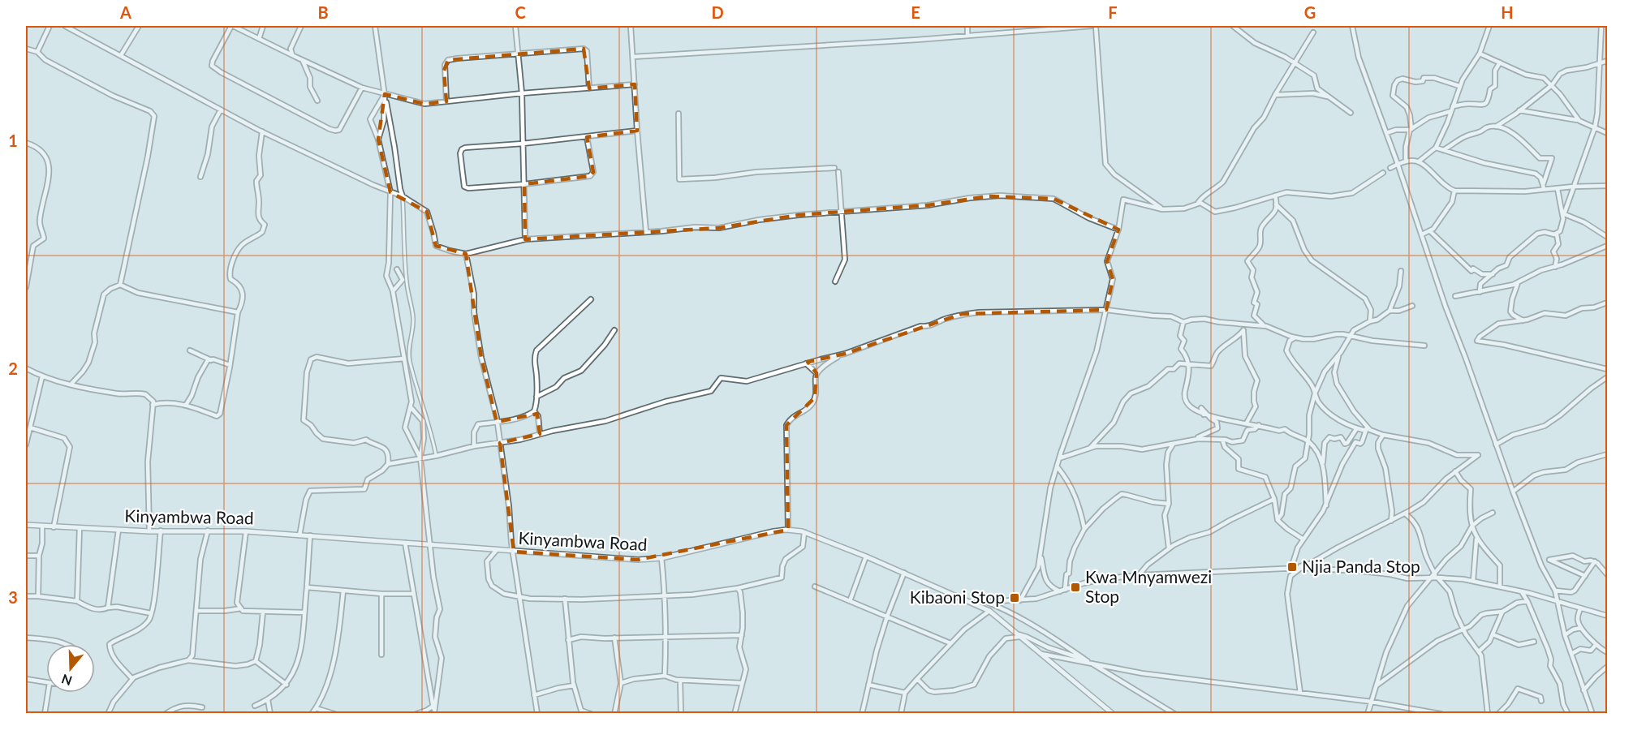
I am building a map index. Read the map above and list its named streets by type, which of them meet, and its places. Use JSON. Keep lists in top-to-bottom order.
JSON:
{
  "streets": {
    "street": ["Kinyambwa Road"]
  },
  "places": {
    "transit": ["Njia Panda Stop", "Kwa Mnyamwezi Stop", "Kibaoni Stop"]
  },
  "north": "bottom",
  "grid": {
    "columns": [
      "A",
      "B",
      "C",
      "D",
      "E",
      "F",
      "G",
      "H"
    ],
    "rows": ["1", "2", "3"]
  }
}
